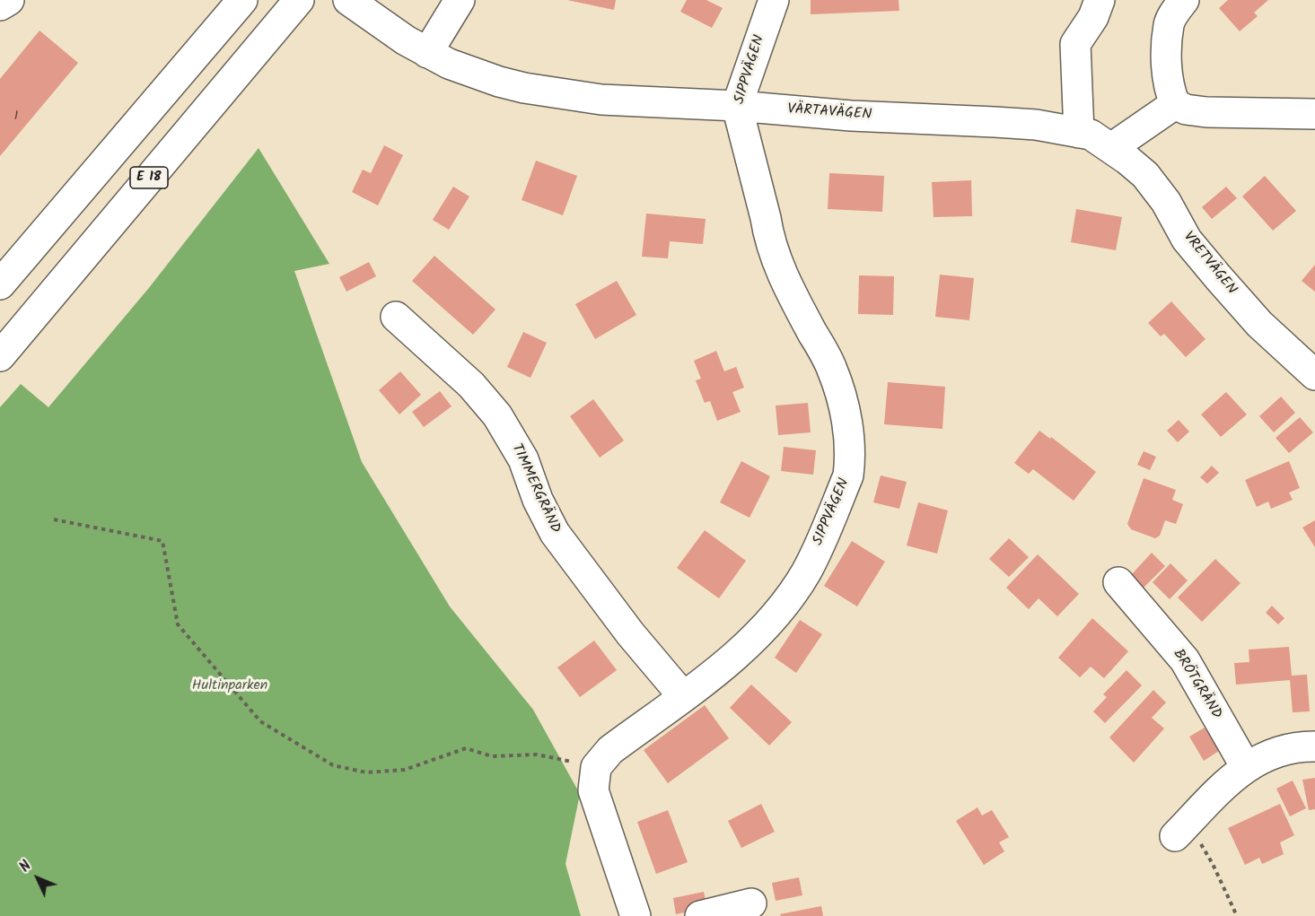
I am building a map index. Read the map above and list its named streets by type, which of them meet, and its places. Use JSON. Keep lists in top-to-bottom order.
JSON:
{
  "streets": {
    "main road": [
      "SIPPVÄGEN",
      "VÄRTAVÄGEN",
      "E 18",
      "VRETVÄGEN",
      "TIMMERGRÄND",
      "BRÖTGRÄND"
    ]
  },
  "crossings": [
    ["SIPPVÄGEN", "VÄRTAVÄGEN"],
    ["SIPPVÄGEN", "TIMMERGRÄND"],
    ["VÄRTAVÄGEN", "VRETVÄGEN"]
  ],
  "parks": ["Hultinparken"],
  "house_numbers": ["1"],
  "north": "top left"
}
